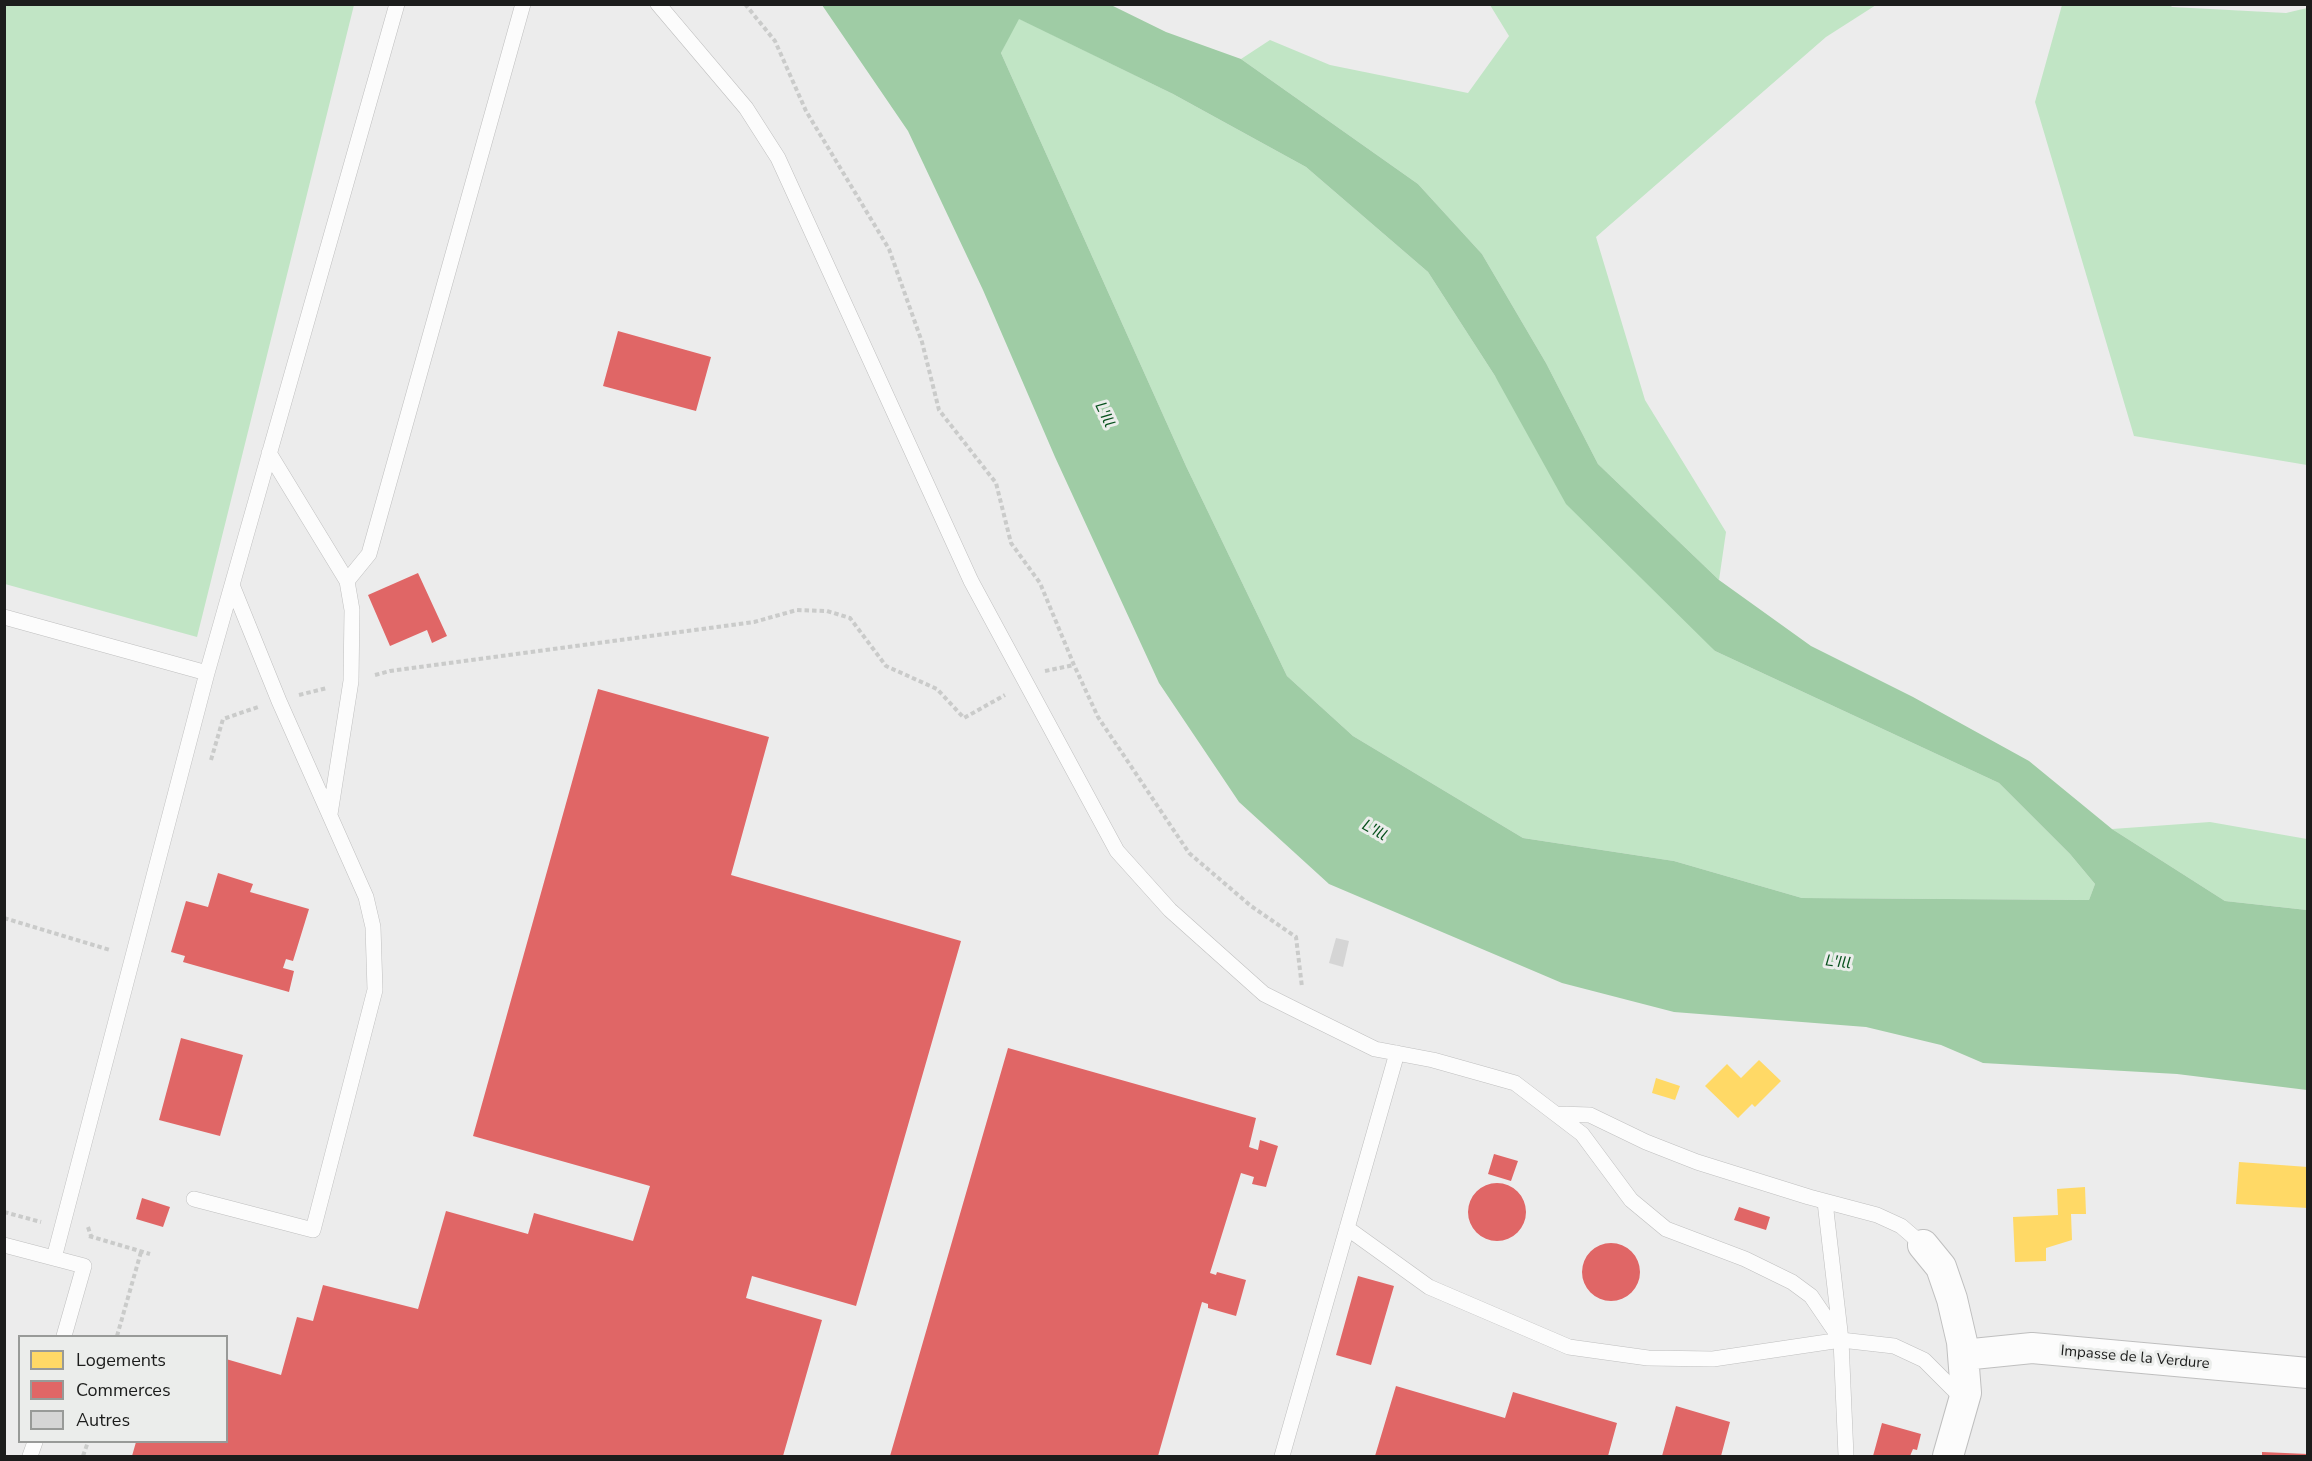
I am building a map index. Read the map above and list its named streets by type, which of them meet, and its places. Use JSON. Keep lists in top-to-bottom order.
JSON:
{
  "streets": {
    "street": ["Impasse de la Verdure"]
  },
  "water": ["L'Ill"],
  "legend": ["Logements", "Commerces", "Autres"]
}
